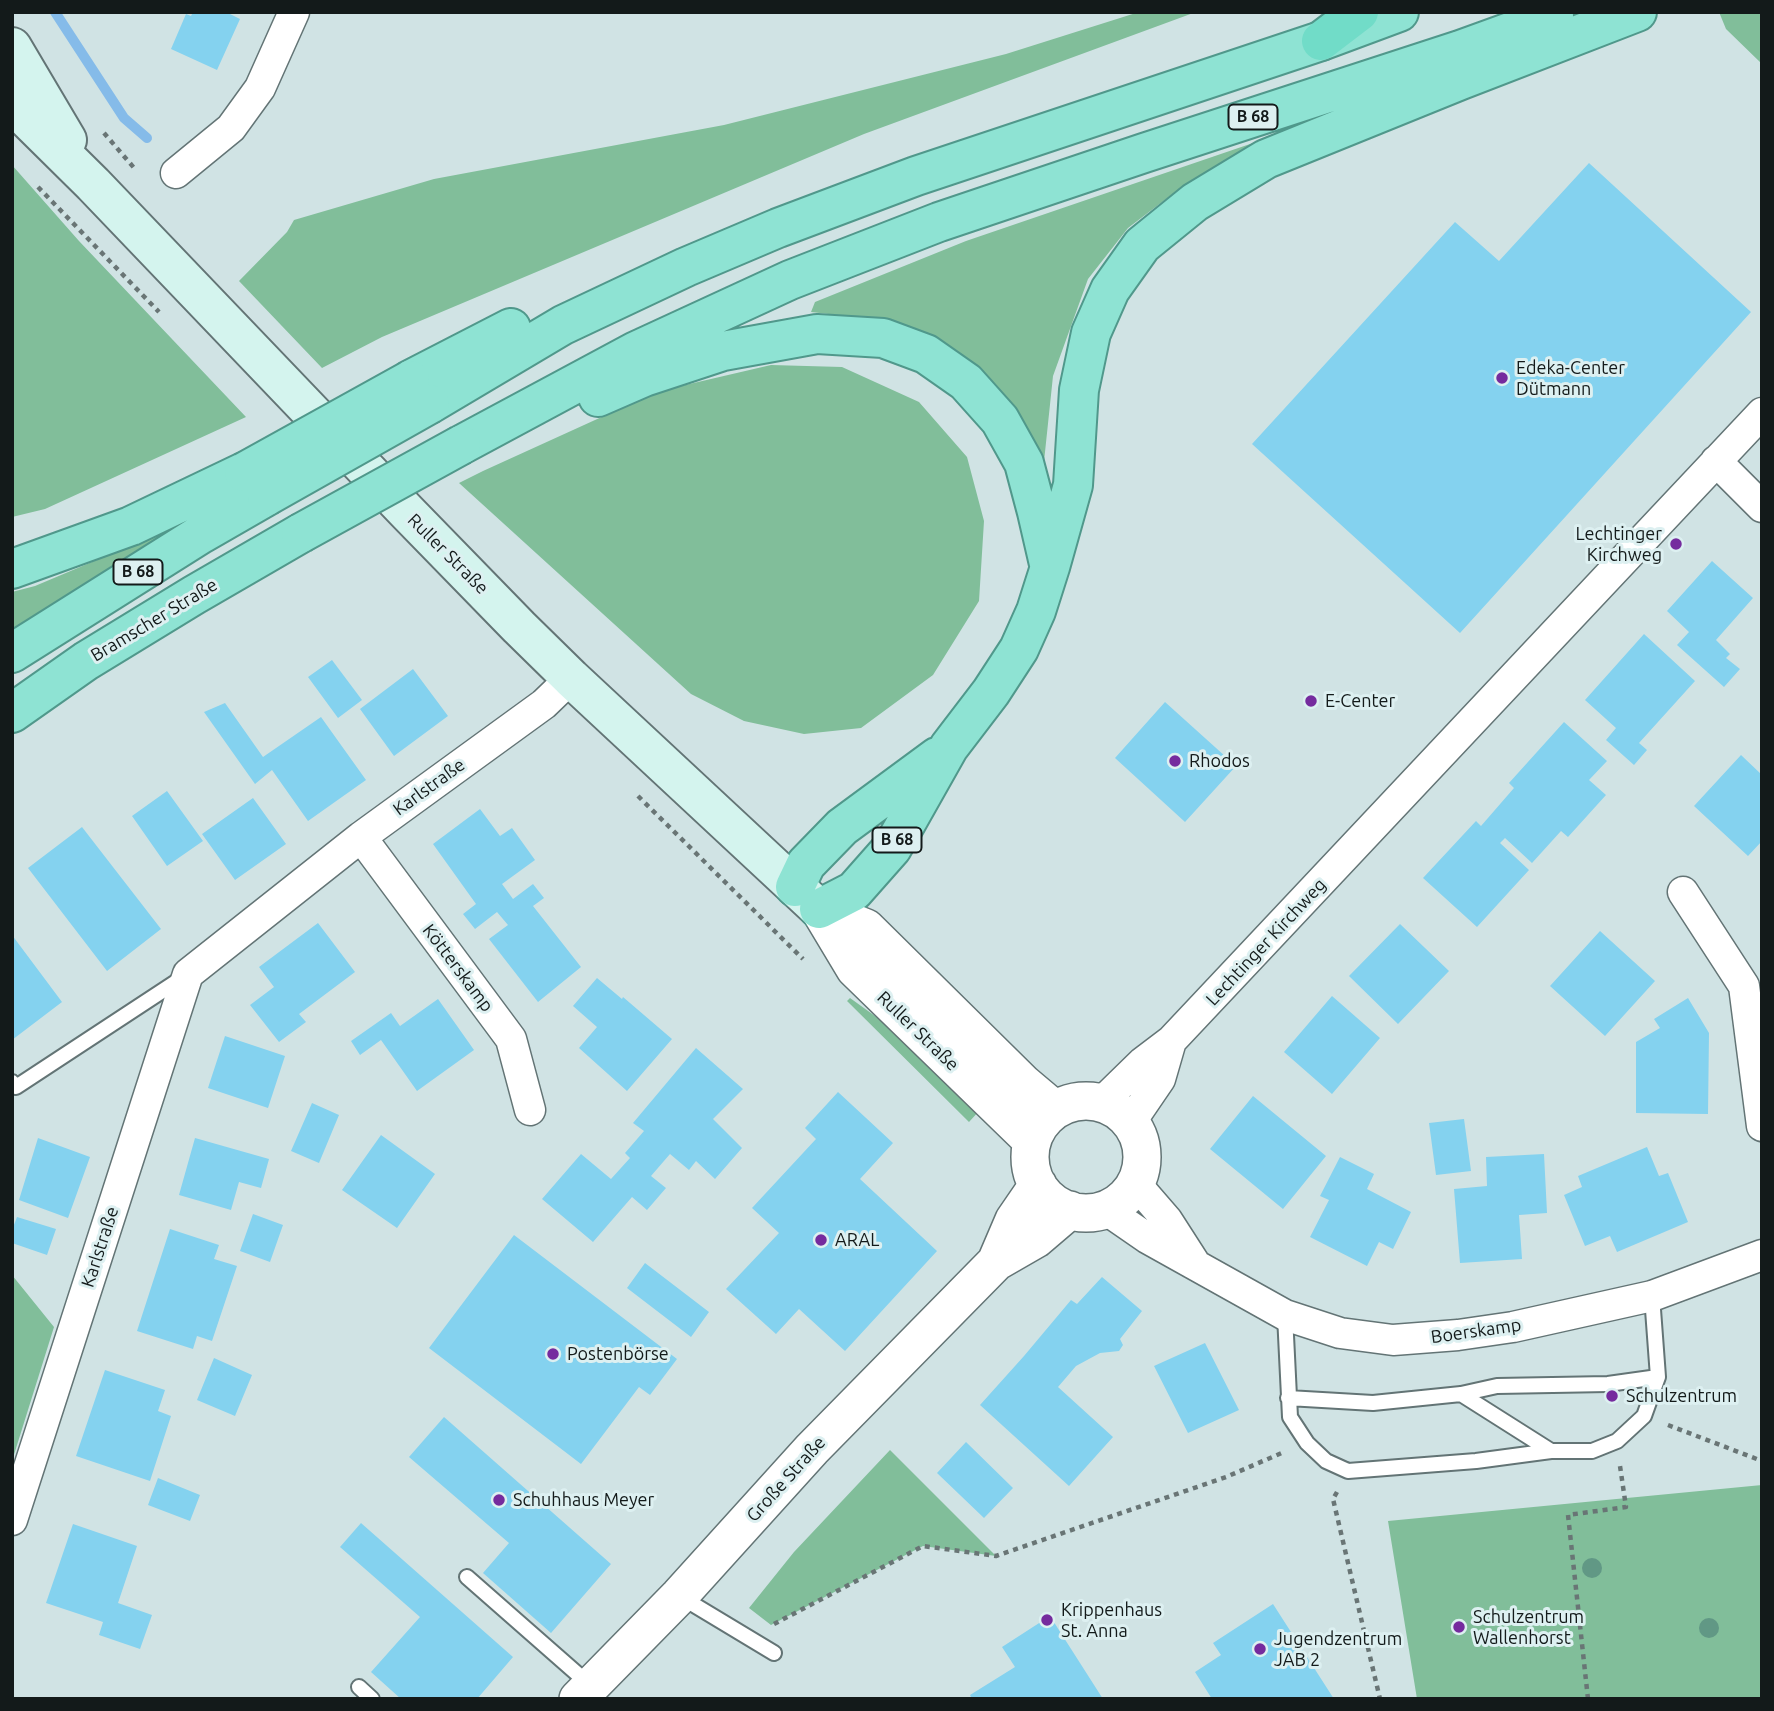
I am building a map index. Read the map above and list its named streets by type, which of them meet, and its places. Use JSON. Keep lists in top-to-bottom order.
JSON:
{
  "streets": {
    "highway": ["B 68", "Bramscher Straße"],
    "main road": ["Ruller Straße"],
    "street": [
      "Karlstraße",
      "Lechtinger Kirchweg",
      "Kötterskamp",
      "Boerskamp",
      "Große Straße"
    ]
  },
  "crossings": [
    ["B 68", "Ruller Straße"],
    ["B 68", "Bramscher Straße"],
    ["Ruller Straße", "Karlstraße"],
    ["Ruller Straße", "Lechtinger Kirchweg"],
    ["Ruller Straße", "Boerskamp"],
    ["Ruller Straße", "Große Straße"],
    ["Karlstraße", "Kötterskamp"],
    ["Lechtinger Kirchweg", "Boerskamp"],
    ["Lechtinger Kirchweg", "Große Straße"],
    ["Boerskamp", "Große Straße"]
  ],
  "places": [
    "Edeka-Center Dütmann",
    "Lechtinger Kirchweg",
    "E-Center",
    "Rhodos",
    "ARAL",
    "Postenbörse",
    "Schulzentrum",
    "Schuhhaus Meyer",
    "Krippenhaus St. Anna",
    "Schulzentrum Wallenhorst",
    "Jugendzentrum JAB 2"
  ]
}
